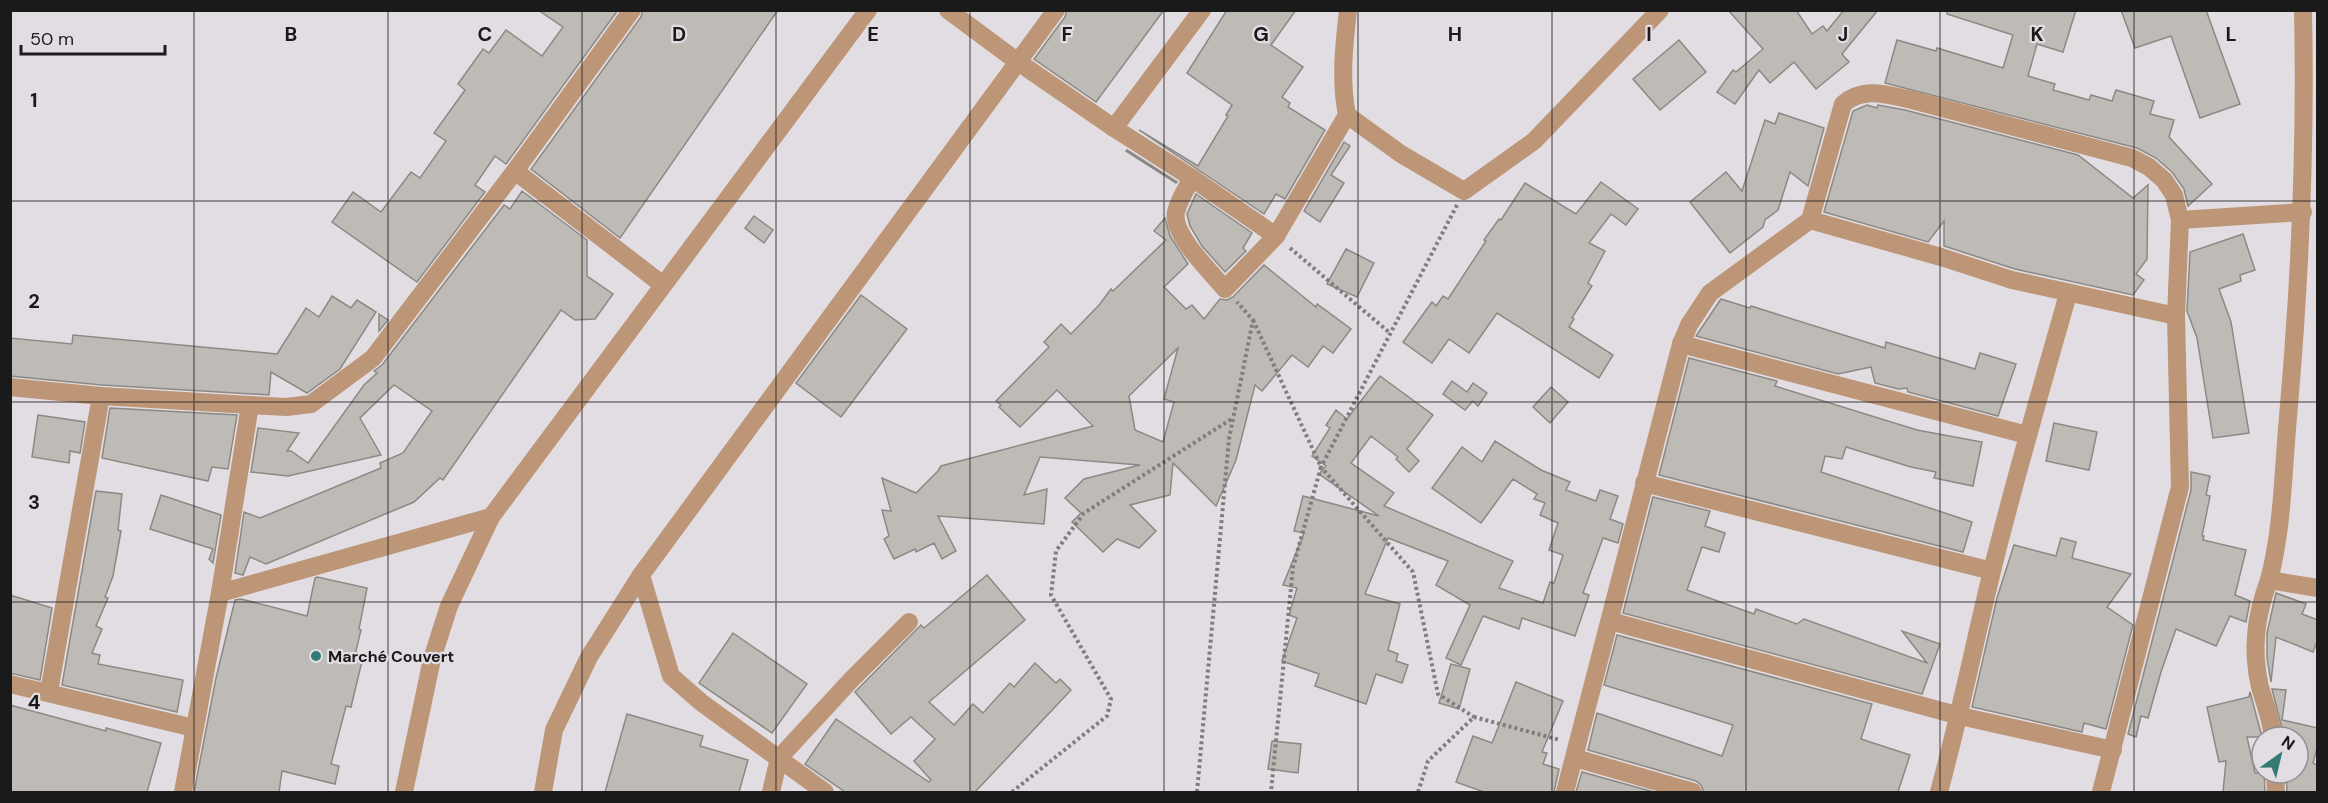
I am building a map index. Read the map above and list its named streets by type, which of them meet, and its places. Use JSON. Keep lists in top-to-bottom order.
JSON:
{
  "places": ["Marché Couvert"],
  "scale_bar": "50 m",
  "north": "top right",
  "grid": {
    "columns": [
      "B",
      "C",
      "D",
      "E",
      "F",
      "G",
      "H",
      "I",
      "J",
      "K",
      "L"
    ],
    "rows": [
      "1",
      "2",
      "3",
      "4"
    ]
  }
}
